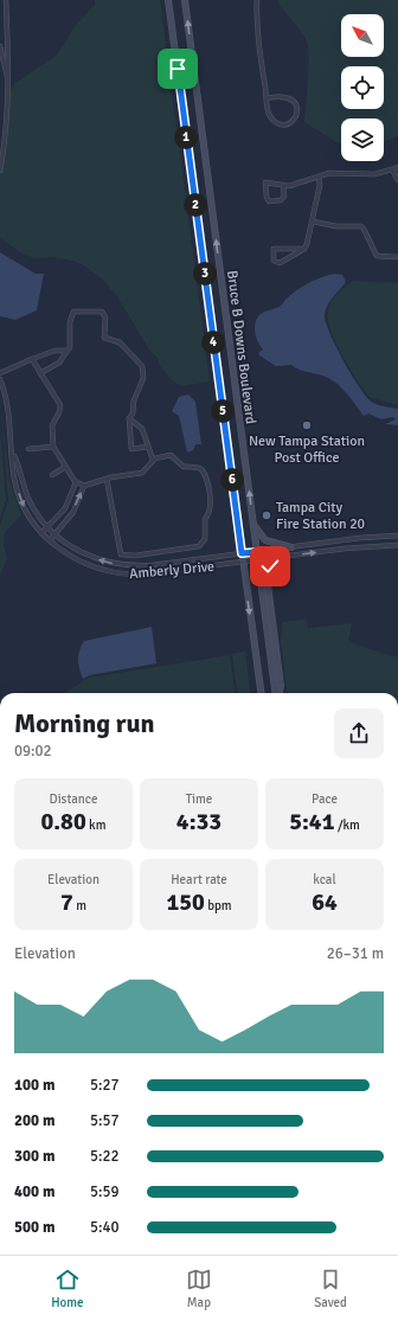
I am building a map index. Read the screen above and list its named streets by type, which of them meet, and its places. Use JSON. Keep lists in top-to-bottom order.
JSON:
{
  "streets": {
    "main road": ["Bruce B Downs Boulevard"],
    "street": ["Amberly Drive"]
  },
  "crossings": [
    ["Bruce B Downs Boulevard", "Amberly Drive"]
  ],
  "places": ["New Tampa Station Post Office", "Tampa City Fire Station 20"],
  "north": "top left",
  "page": {
    "pins": [
      "1",
      "2",
      "3",
      "4",
      "5",
      "6"
    ],
    "heading": ["Morning run", "09:02"],
    "stats": [
      ["Distance", "0.80 km"],
      ["Time", "4:33"],
      ["Pace", "5:41 /km"],
      ["Elevation", "7 m"],
      ["Heart rate", "150 bpm"],
      ["kcal", "64"]
    ],
    "chart": ["Elevation", "26–31 m"],
    "list": [
      {
        "name": "100 m",
        "note": "5:27"
      },
      {
        "name": "200 m",
        "note": "5:57"
      },
      {
        "name": "300 m",
        "note": "5:22"
      },
      {
        "name": "400 m",
        "note": "5:59"
      },
      {
        "name": "500 m",
        "note": "5:40"
      }
    ],
    "tabs": ["Home", "Map", "Saved"]
  }
}
